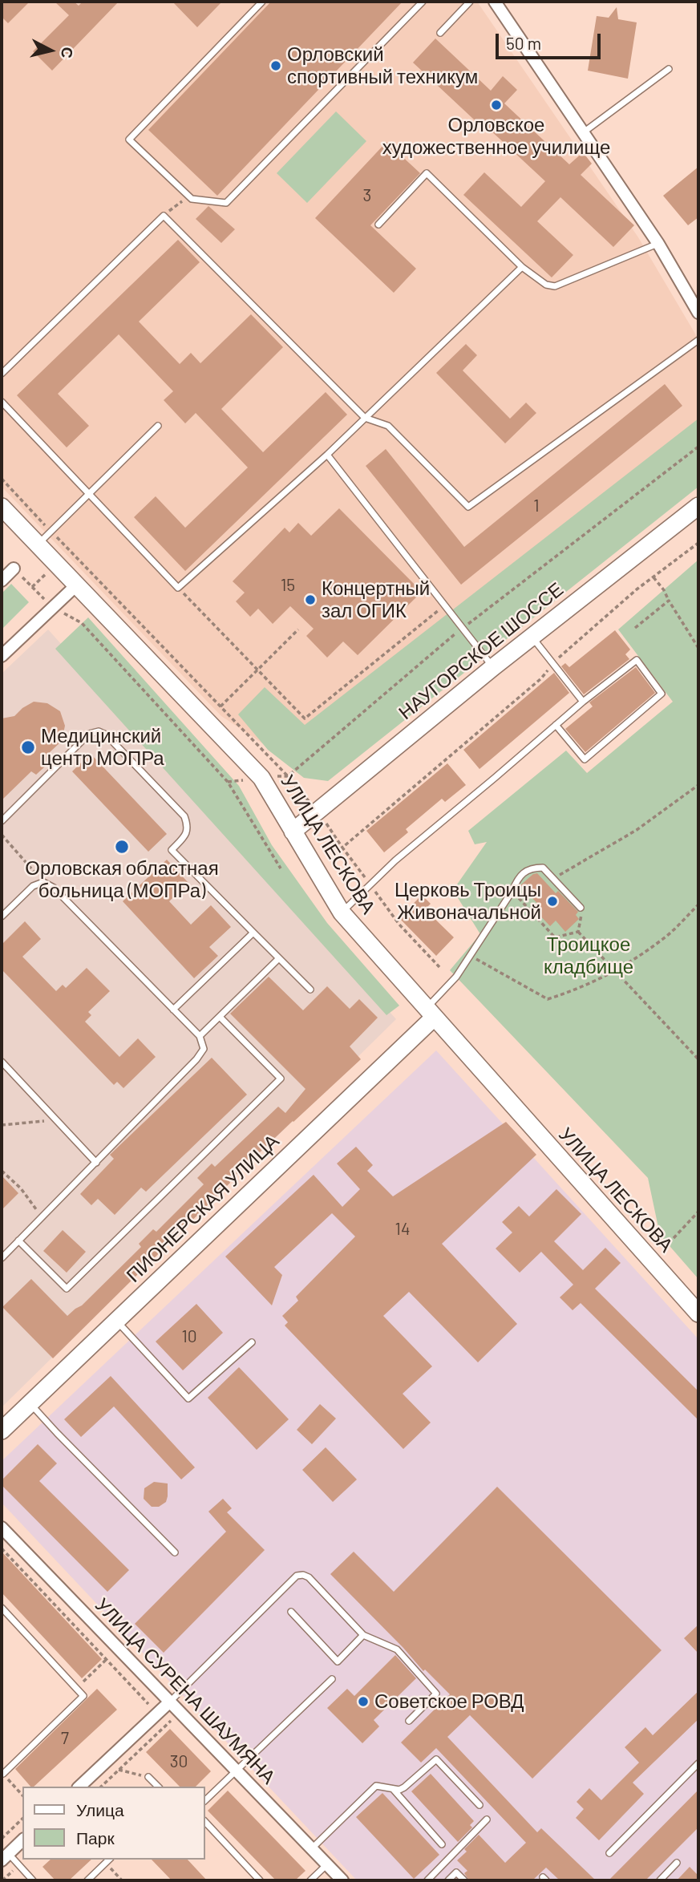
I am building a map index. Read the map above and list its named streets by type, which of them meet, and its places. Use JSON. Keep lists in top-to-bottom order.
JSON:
{
  "streets": {
    "main road": ["НАУГОРСКОЕ ШОССЕ", "УЛИЦА ЛЕСКОВА", "ПИОНЕРСКАЯ УЛИЦА"],
    "street": ["УЛИЦА СУРЕНА ШАУМЯНА"]
  },
  "crossings": [
    ["НАУГОРСКОЕ ШОССЕ", "УЛИЦА ЛЕСКОВА"],
    ["УЛИЦА ЛЕСКОВА", "ПИОНЕРСКАЯ УЛИЦА"]
  ],
  "parks": ["Троицкое кладбище"],
  "places": [
    "Орловский спортивный техникум",
    "Орловское художественное училище",
    "Концертный зал ОГИК",
    "Медицинский центр МОПРа",
    "Орловская областная больница (МОПРа)",
    "Церковь Троицы Живоначальной",
    "Советское РОВД"
  ],
  "house_numbers": [
    "3",
    "1",
    "15",
    "14",
    "10",
    "7",
    "30"
  ],
  "legend": ["Улица", "Парк"],
  "scale_bar": "50 m",
  "north": "right"
}
